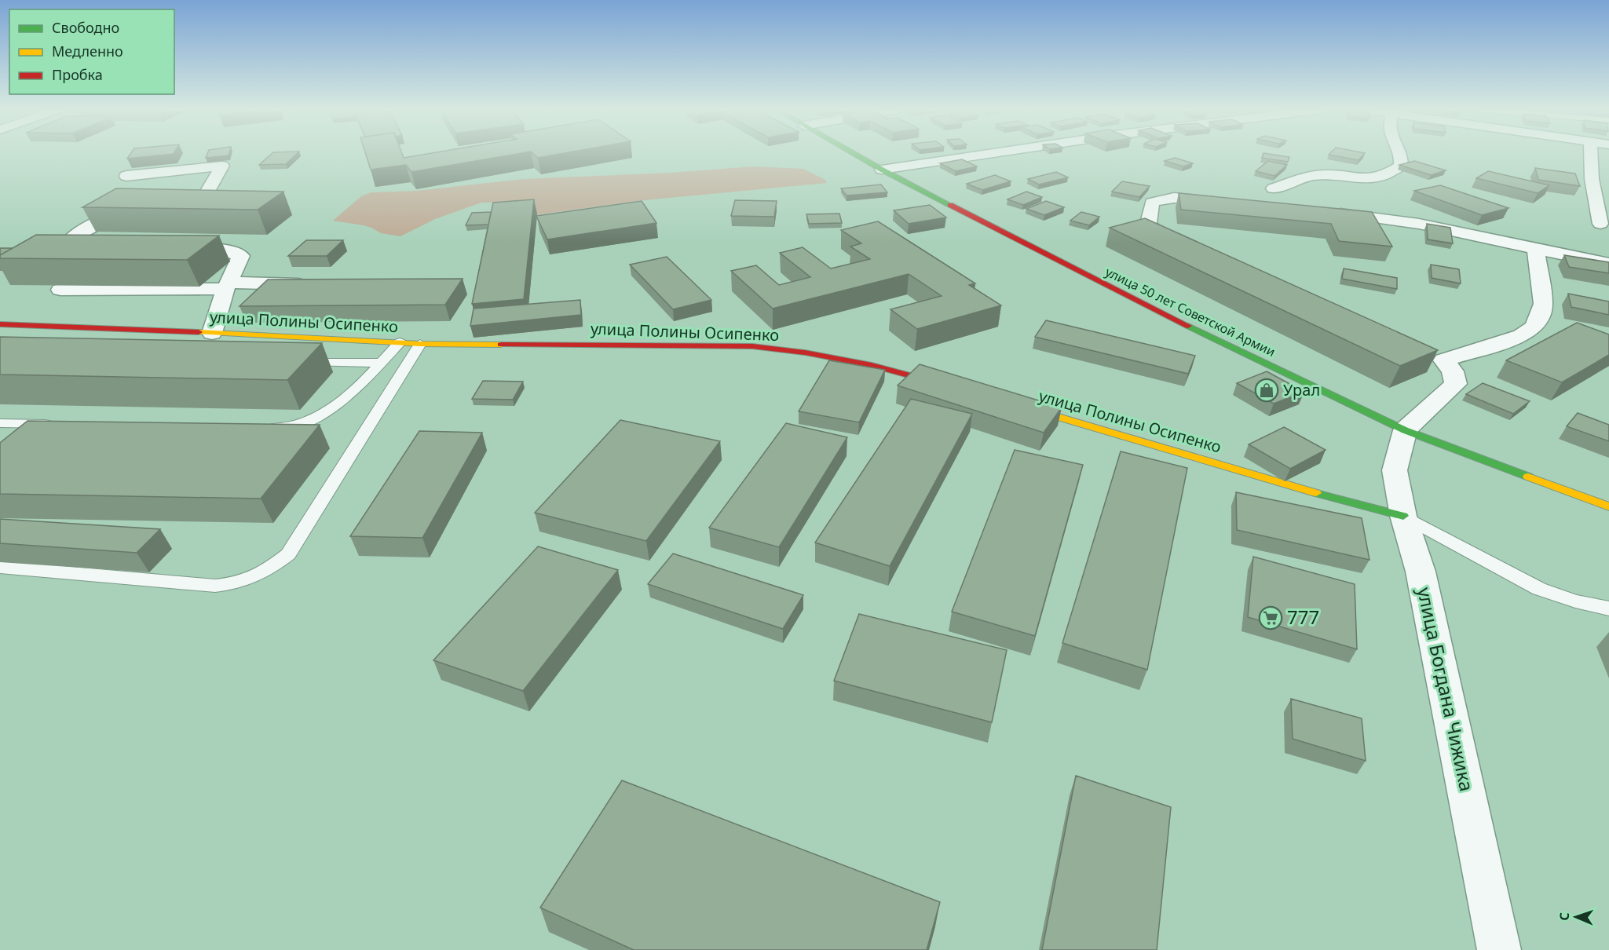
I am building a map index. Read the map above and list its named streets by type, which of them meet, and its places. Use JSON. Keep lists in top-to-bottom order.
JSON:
{
  "streets": {
    "street": ["улица 50 лет Советской Армии", "улица Полины Осипенко", "улица Богдана Чижика"]
  },
  "crossings": [
    ["улица 50 лет Советской Армии", "улица Богдана Чижика"],
    ["улица Полины Осипенко", "улица Богдана Чижика"]
  ],
  "places": {
    "shop": ["Урал"],
    "supermarket": ["777"]
  },
  "legend": ["Свободно", "Медленно", "Пробка"],
  "north": "left"
}
